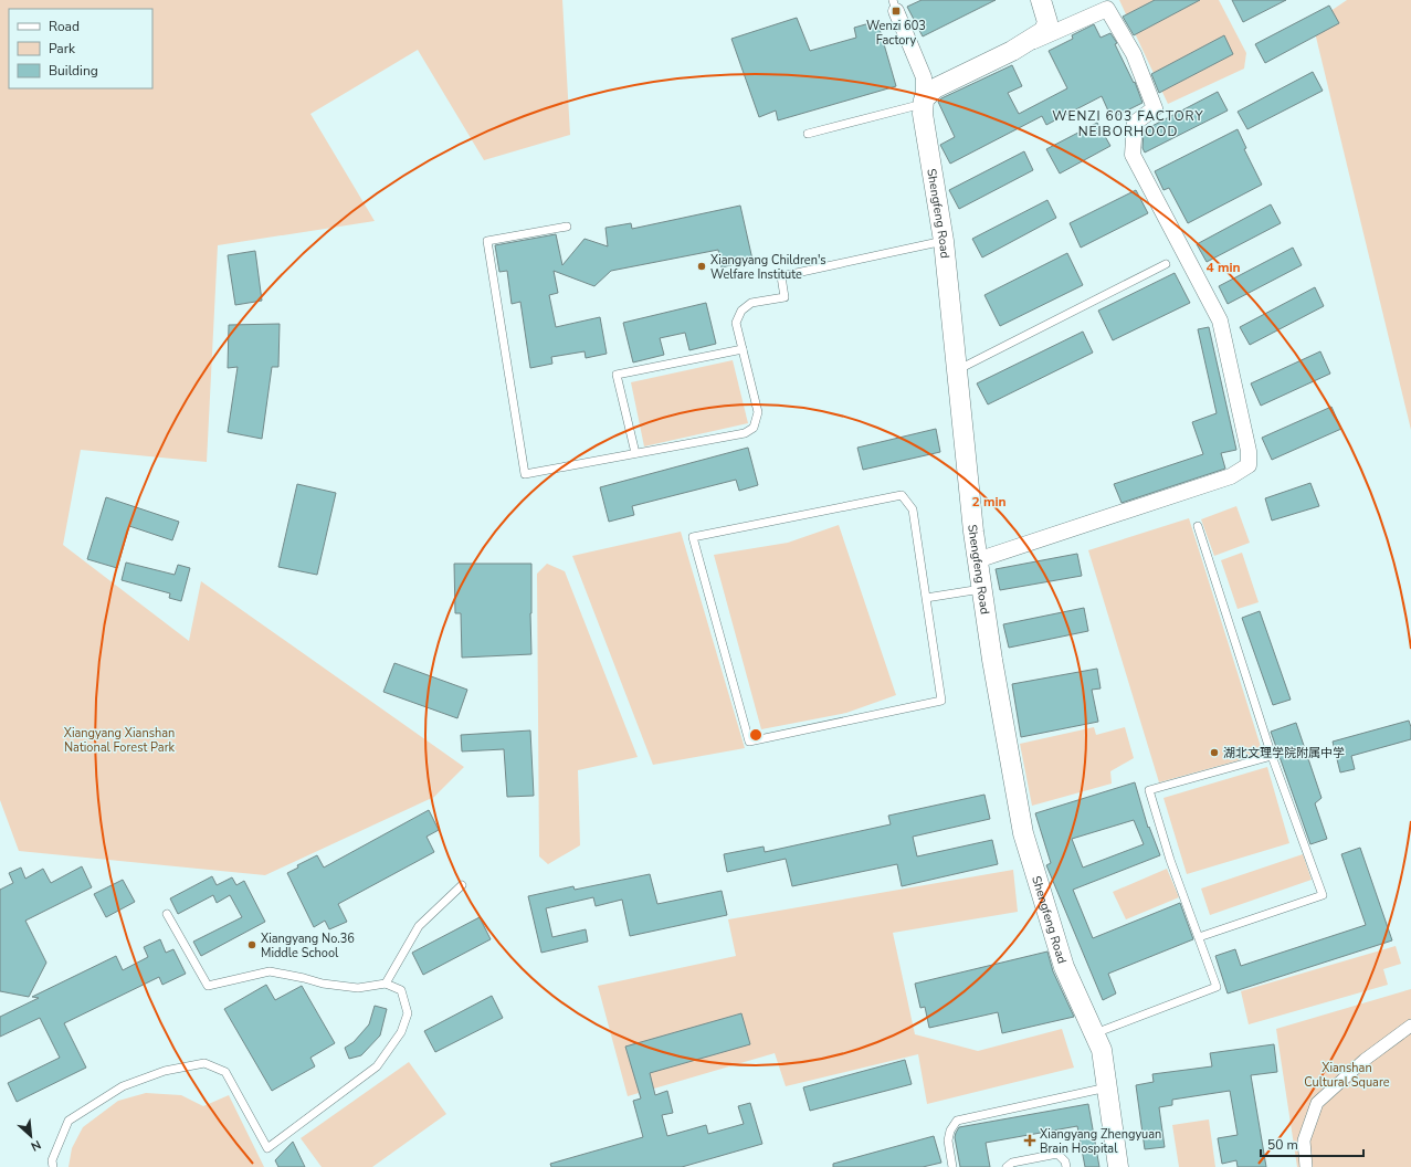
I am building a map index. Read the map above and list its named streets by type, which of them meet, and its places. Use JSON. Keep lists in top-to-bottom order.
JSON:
{
  "streets": {
    "street": ["Shengfeng Road"]
  },
  "districts": ["WENZI 603 FACTORY NEIBORHOOD"],
  "parks": ["Xiangyang Xianshan National Forest Park", "Xianshan Cultural Square"],
  "places": {
    "transit": ["Wenzi 603 Factory"],
    "other": ["Xiangyang Children's Welfare Institute", "湖北文理学院附属中学", "Xiangyang No.36 Middle School"],
    "health": ["Xiangyang Zhengyuan Brain Hospital"]
  },
  "legend": ["Road", "Park", "Building"],
  "scale_bar": "50 m",
  "north": "bottom right",
  "rings": ["4 min", "2 min"]
}
